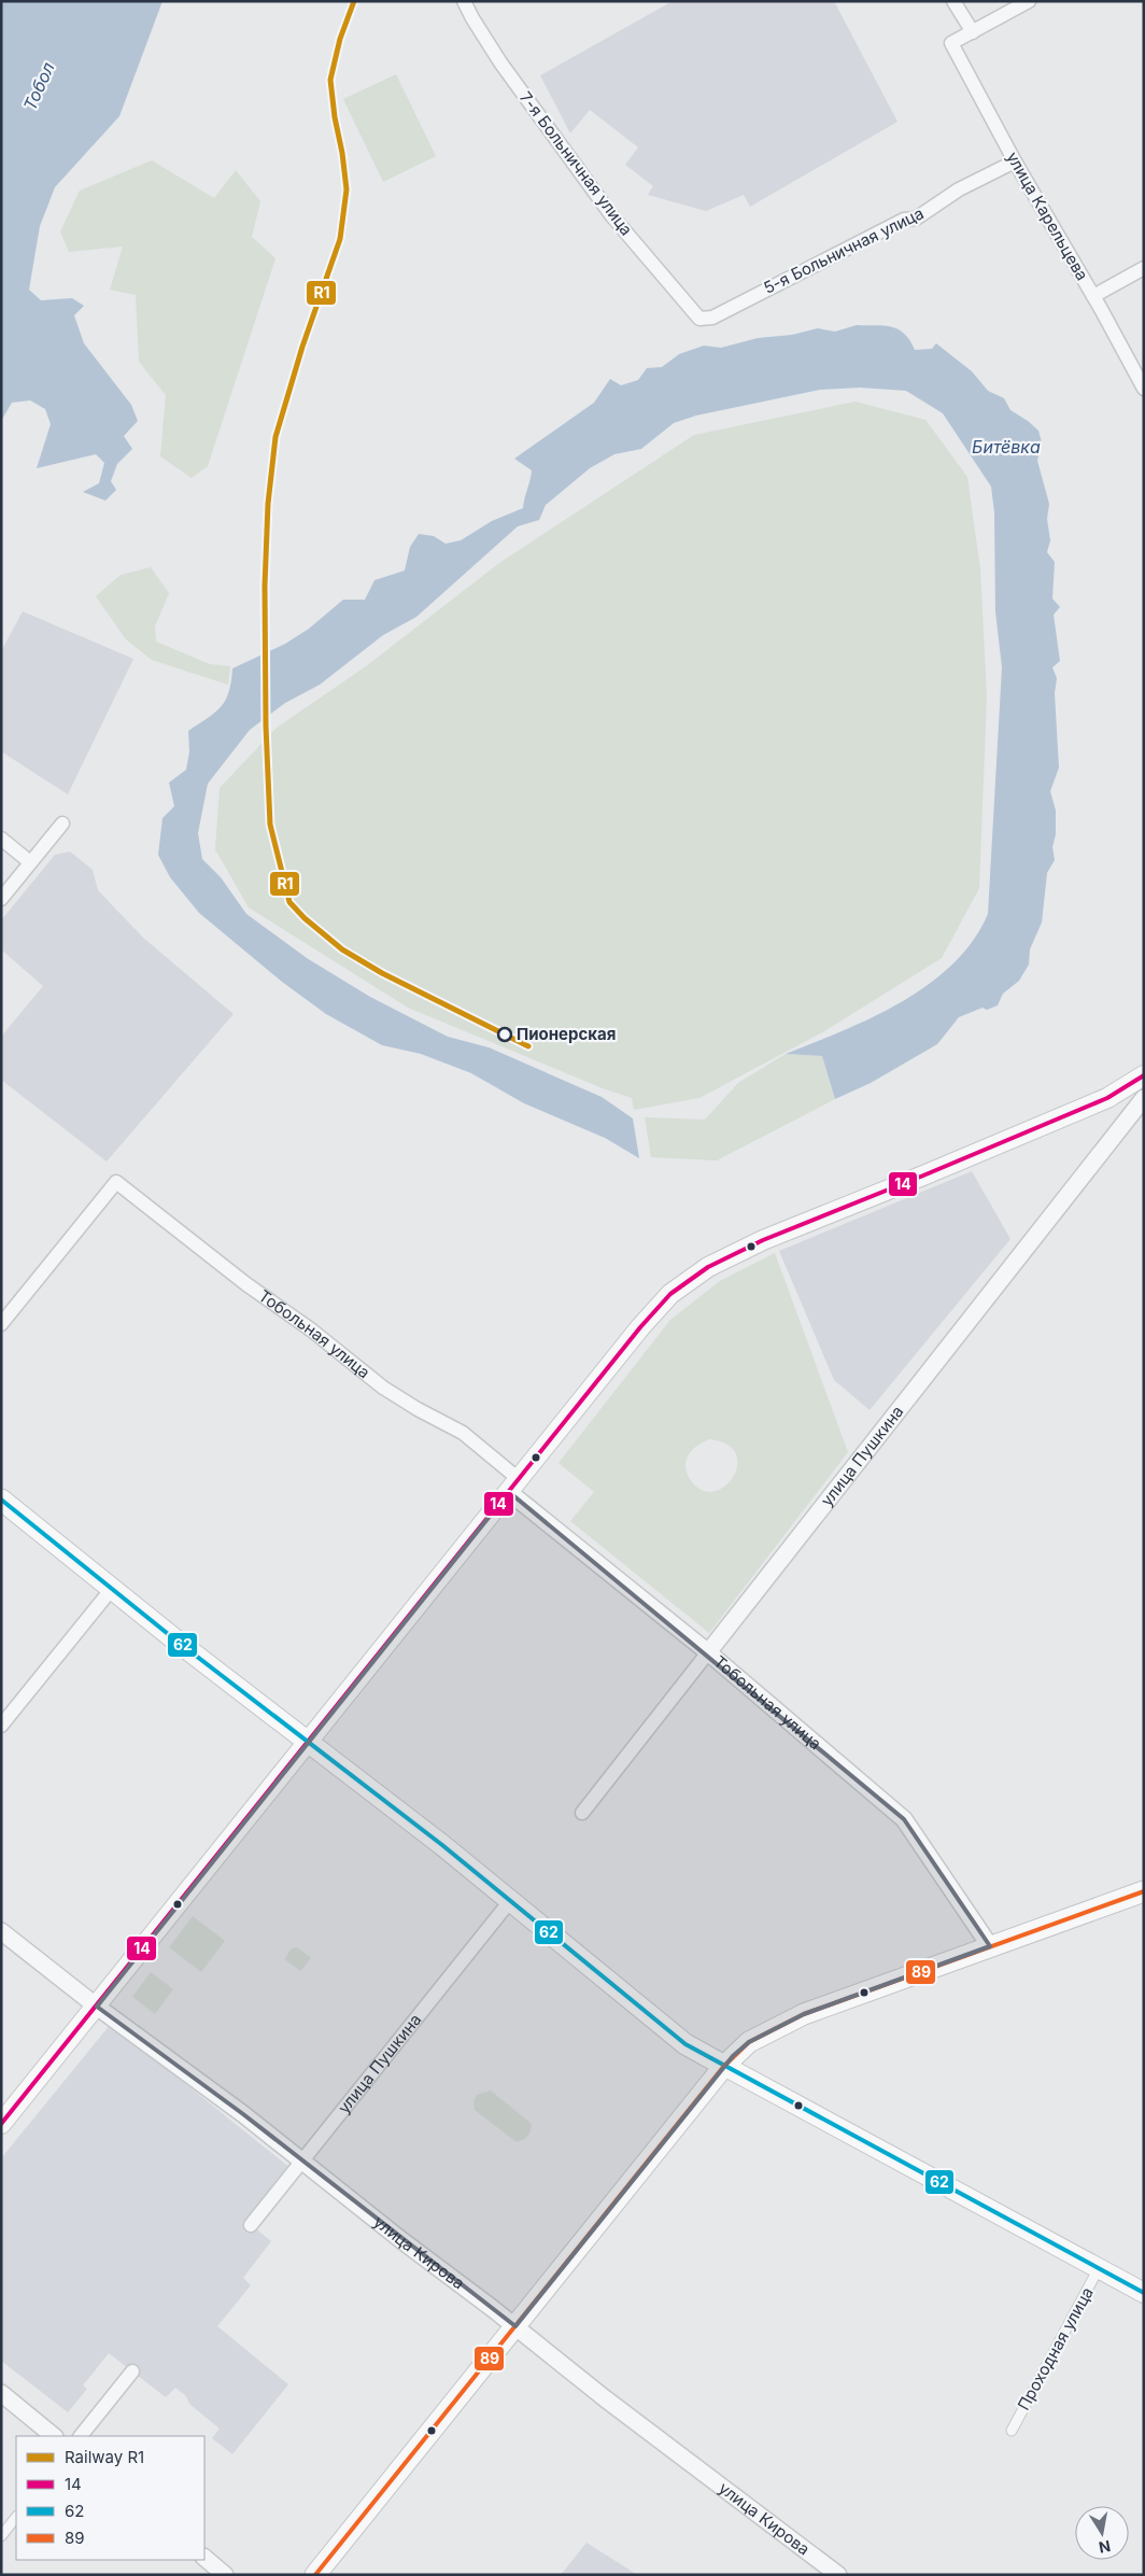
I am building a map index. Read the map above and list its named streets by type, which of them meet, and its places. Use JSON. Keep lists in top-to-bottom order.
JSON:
{
  "streets": {
    "street": [
      "7-я Больничная улица",
      "улица Карельцева",
      "5-я Больничная улица",
      "Тобольная улица",
      "улица Пушкина",
      "улица Кирова",
      "Проходная улица"
    ]
  },
  "crossings": [
    ["7-я Больничная улица", "5-я Больничная улица"],
    ["улица Карельцева", "5-я Больничная улица"],
    ["Тобольная улица", "улица Пушкина"],
    ["улица Пушкина", "улица Кирова"]
  ],
  "water": ["Тобол", "Битёвка"],
  "places": ["Пионерская"],
  "lines": [
    "rail line R1",
    "transit line 14",
    "transit line 62",
    "transit line 89"
  ],
  "legend": [
    "Railway R1",
    "14",
    "62",
    "89"
  ],
  "north": "bottom"
}
